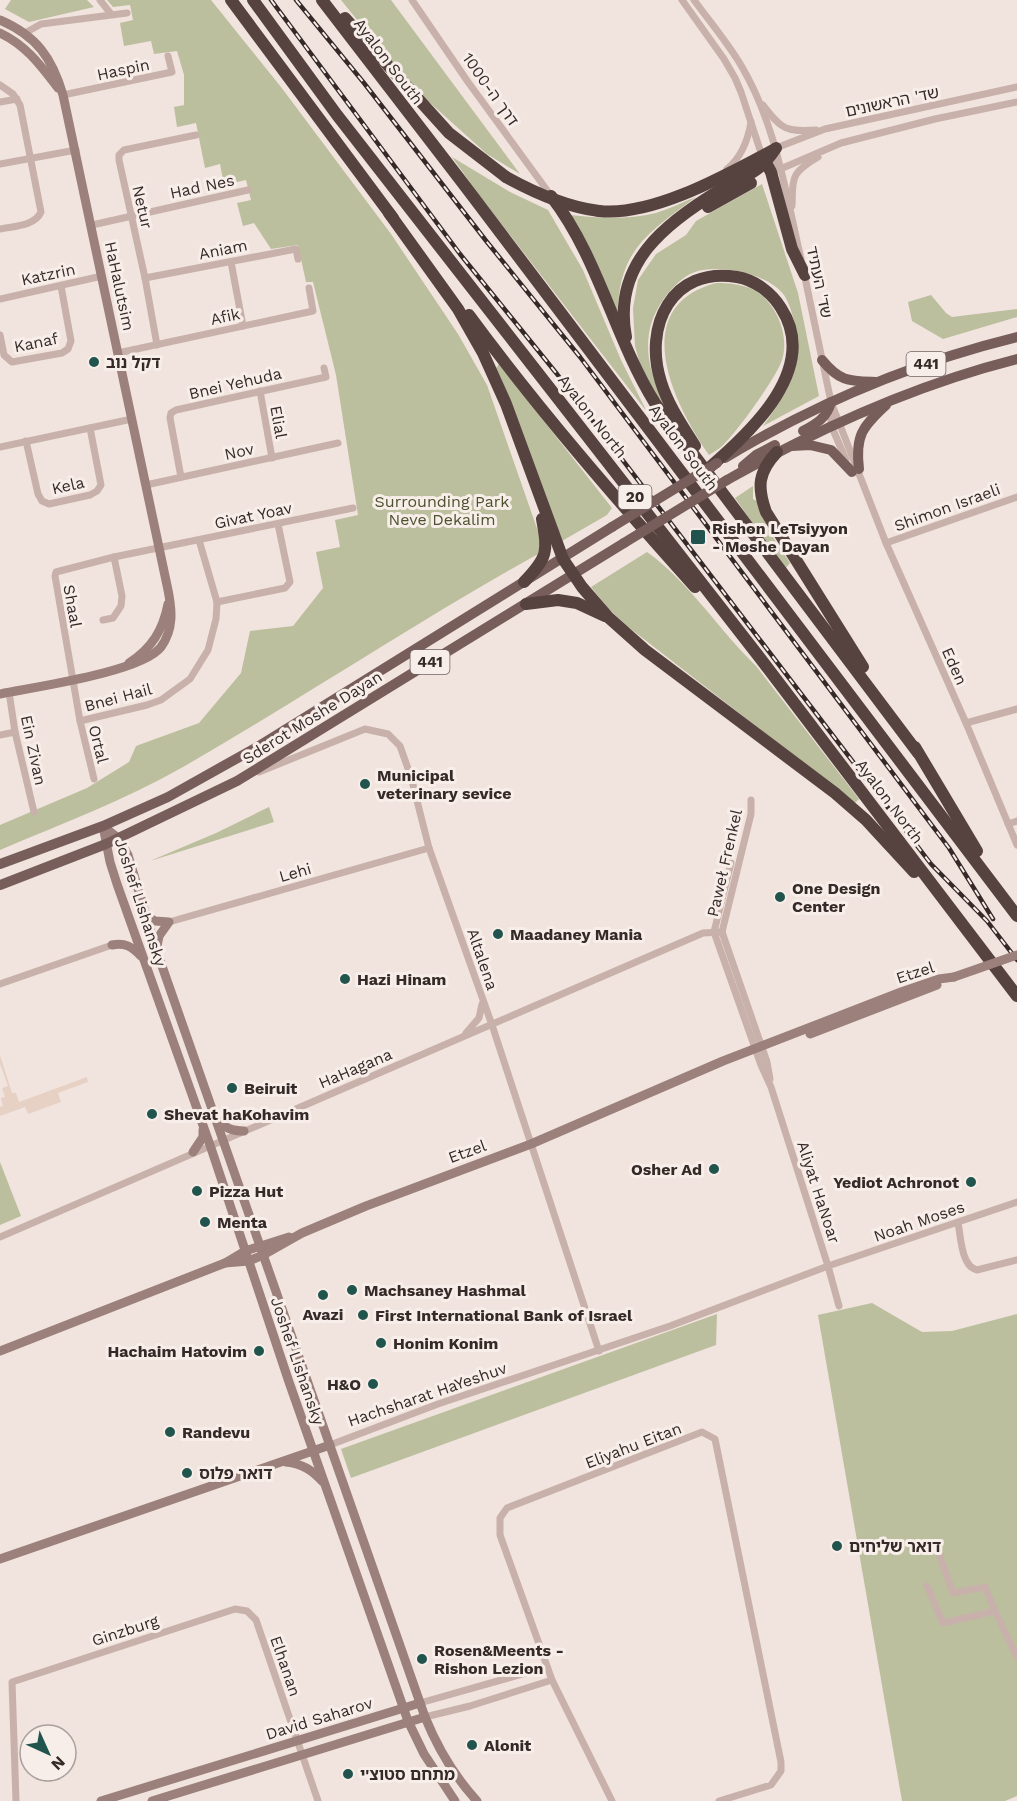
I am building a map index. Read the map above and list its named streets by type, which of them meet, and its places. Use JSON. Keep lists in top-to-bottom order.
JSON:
{
  "streets": {
    "highway": ["Ayalon South", "Ayalon North", "20"],
    "main road": ["441", "Sderot Moshe Dayan"],
    "street": [
      "Haspin",
      "דרך ה-1000",
      "שד' הראשונים",
      "Had Nes",
      "Netur",
      "Aniam",
      "Katzrin",
      "שד' העתיד",
      "HaHalutsim",
      "Afik",
      "Kanaf",
      "Bnei Yehuda",
      "Elial",
      "Nov",
      "Kela",
      "Shimon Israeli",
      "Givat Yoav",
      "Shaal",
      "Eden",
      "Bnei Hail",
      "Ortal",
      "Ein Zivan",
      "Paweł Frenkel",
      "Lehi",
      "Joshef Lishansky",
      "Altalena",
      "Etzel",
      "HaHagana",
      "Aliyat HaNoar",
      "Noah Moses",
      "Hachsharat HaYeshuv",
      "Eliyahu Eitan",
      "Ginzburg",
      "Elhanan",
      "David Saharov"
    ]
  },
  "crossings": [
    ["Haspin", "HaHalutsim"],
    ["שד' הראשונים", "שד' העתיד"],
    ["Had Nes", "Netur"],
    ["Had Nes", "HaHalutsim"],
    ["Netur", "Aniam"],
    ["Netur", "Afik"],
    ["Katzrin", "HaHalutsim"],
    ["Katzrin", "Kanaf"],
    ["שד' העתיד", "441"],
    ["שד' העתיד", "Eden"],
    ["HaHalutsim", "Afik"],
    ["HaHalutsim", "Nov"],
    ["HaHalutsim", "Givat Yoav"],
    ["HaHalutsim", "Shaal"],
    ["HaHalutsim", "Ortal"],
    ["HaHalutsim", "Ein Zivan"],
    ["441", "Eden"],
    ["441", "Sderot Moshe Dayan"],
    ["Bnei Yehuda", "Elial"],
    ["Bnei Yehuda", "Nov"],
    ["Elial", "Nov"],
    ["Shimon Israeli", "Eden"],
    ["Givat Yoav", "Shaal"],
    ["Givat Yoav", "Bnei Hail"],
    ["Shaal", "Ortal"],
    ["Bnei Hail", "Ortal"],
    ["Sderot Moshe Dayan", "Joshef Lishansky"],
    ["Sderot Moshe Dayan", "Altalena"],
    ["Paweł Frenkel", "HaHagana"],
    ["Paweł Frenkel", "Aliyat HaNoar"],
    ["Lehi", "Altalena"],
    ["Joshef Lishansky", "Etzel"],
    ["Joshef Lishansky", "HaHagana"],
    ["Joshef Lishansky", "Hachsharat HaYeshuv"],
    ["Joshef Lishansky", "David Saharov"],
    ["Altalena", "Etzel"],
    ["Altalena", "HaHagana"],
    ["Altalena", "Hachsharat HaYeshuv"],
    ["Etzel", "Aliyat HaNoar"],
    ["HaHagana", "Aliyat HaNoar"],
    ["Aliyat HaNoar", "Noah Moses"],
    ["Aliyat HaNoar", "Hachsharat HaYeshuv"],
    ["Noah Moses", "Hachsharat HaYeshuv"],
    ["Eliyahu Eitan", "David Saharov"],
    ["Ginzburg", "Elhanan"],
    ["Elhanan", "David Saharov"]
  ],
  "parks": ["Surrounding Park Neve Dekalim"],
  "places": {
    "other": [
      "דקל נוב",
      "Municipal veterinary sevice",
      "One Design Center",
      "Maadaney Mania",
      "Hazi Hinam",
      "Beiruit",
      "Shevat haKohavim",
      "Osher Ad",
      "Yediot Achronot",
      "Pizza Hut",
      "Menta",
      "Machsaney Hashmal",
      "Avazi",
      "First International Bank of Israel",
      "Honim Konim",
      "Hachaim Hatovim",
      "H&O",
      "Randevu",
      "דואר פלוס",
      "דואר שליחים",
      "Rosen&Meents - Rishon Lezion",
      "Alonit",
      "מתחם סטוצ'י"
    ],
    "transit": ["Rishon LeTsiyyon - Moshe Dayan"]
  },
  "north": "bottom right"
}
